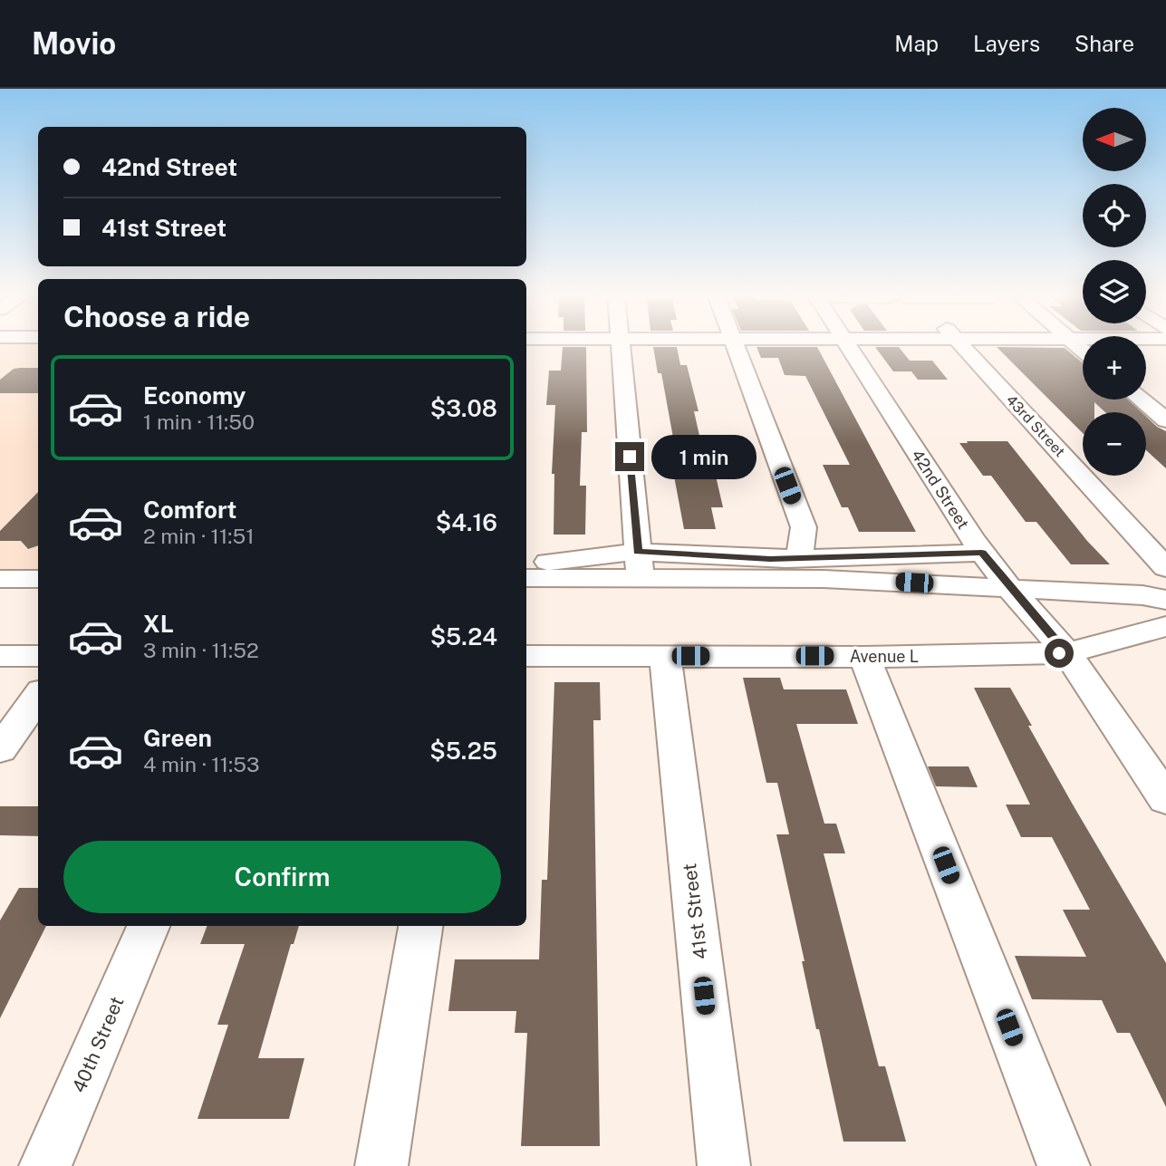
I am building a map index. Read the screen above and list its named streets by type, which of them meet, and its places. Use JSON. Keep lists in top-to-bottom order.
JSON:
{
  "streets": {
    "street": [
      "43rd Street",
      "42nd Street",
      "Avenue L",
      "41st Street",
      "40th Street"
    ]
  },
  "crossings": [
    ["42nd Street", "Avenue L"],
    ["Avenue L", "41st Street"]
  ],
  "north": "left",
  "page": {
    "header": "Movio",
    "nav": ["Map", "Layers", "Share"],
    "map_buttons": ["+", "−"],
    "banner": ["42nd Street", "41st Street"],
    "heading": "Choose a ride",
    "list": [
      {
        "name": "Economy",
        "note": "1 min · 11:50",
        "value": "$3.08"
      },
      {
        "name": "Comfort",
        "note": "2 min · 11:51",
        "value": "$4.16"
      },
      {
        "name": "XL",
        "note": "3 min · 11:52",
        "value": "$5.24"
      },
      {
        "name": "Green",
        "note": "4 min · 11:53",
        "value": "$5.25"
      }
    ],
    "bubble": "1 min",
    "buttons": "Confirm"
  }
}
